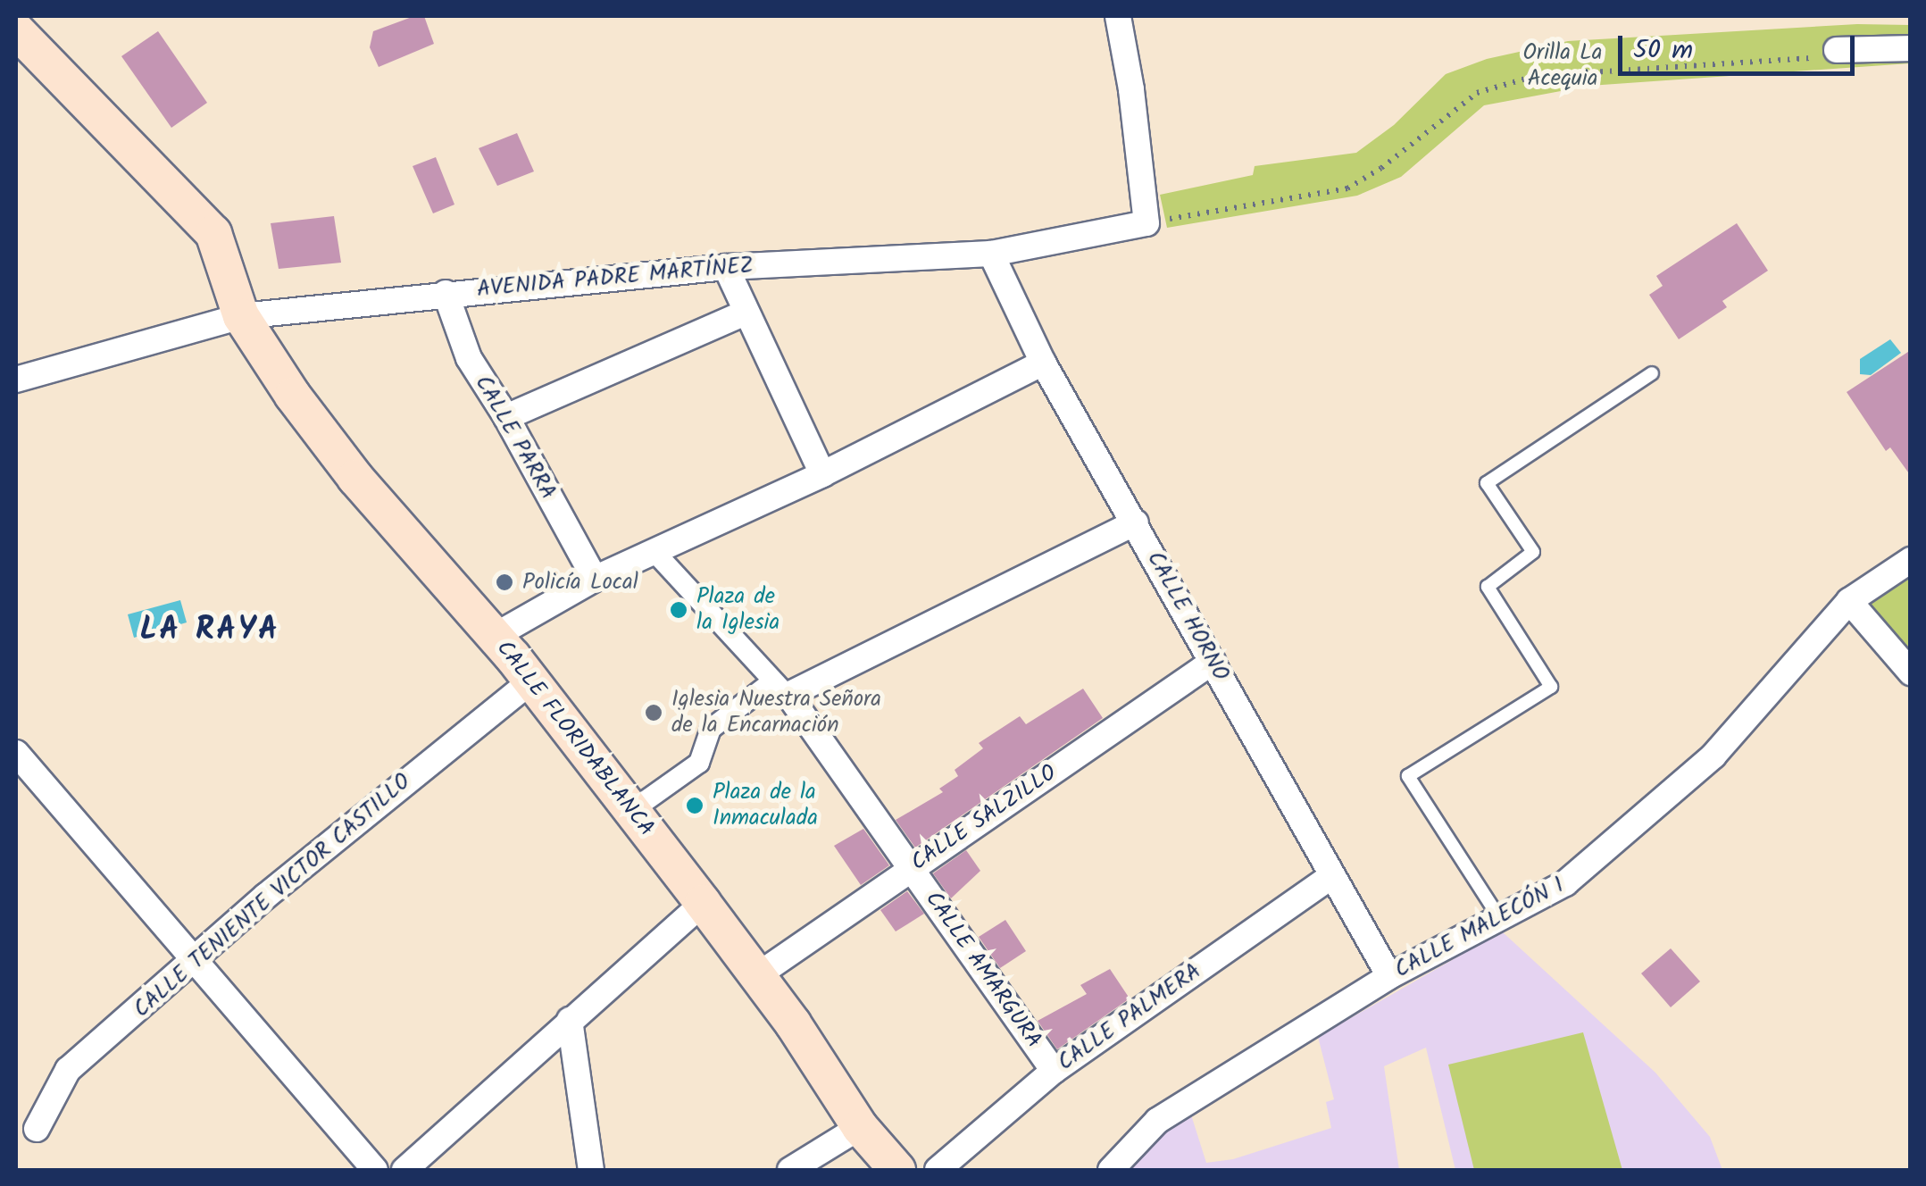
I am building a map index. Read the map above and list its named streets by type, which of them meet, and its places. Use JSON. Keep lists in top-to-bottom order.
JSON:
{
  "streets": {
    "main road": ["CALLE FLORIDABLANCA"],
    "street": [
      "AVENIDA PADRE MARTÍNEZ",
      "CALLE PARRA",
      "CALLE HORNO",
      "CALLE SALZILLO",
      "CALLE TENIENTE VICTOR CASTILLO",
      "CALLE MALECÓN 1",
      "CALLE AMARGURA",
      "CALLE PALMERA"
    ]
  },
  "crossings": [
    ["AVENIDA PADRE MARTÍNEZ", "CALLE PARRA"],
    ["AVENIDA PADRE MARTÍNEZ", "CALLE HORNO"],
    ["AVENIDA PADRE MARTÍNEZ", "CALLE FLORIDABLANCA"],
    ["CALLE HORNO", "CALLE SALZILLO"],
    ["CALLE HORNO", "CALLE MALECÓN 1"],
    ["CALLE HORNO", "CALLE PALMERA"],
    ["CALLE FLORIDABLANCA", "CALLE SALZILLO"],
    ["CALLE FLORIDABLANCA", "CALLE TENIENTE VICTOR CASTILLO"],
    ["CALLE SALZILLO", "CALLE AMARGURA"],
    ["CALLE AMARGURA", "CALLE PALMERA"]
  ],
  "districts": ["LA RAYA"],
  "parks": ["Orilla La Acequia"],
  "places": [
    "Policía Local",
    "Plaza de la Iglesia",
    "Iglesia Nuestra Señora de la Encarnación",
    "Plaza de la Inmaculada"
  ],
  "scale_bar": "50 m"
}
